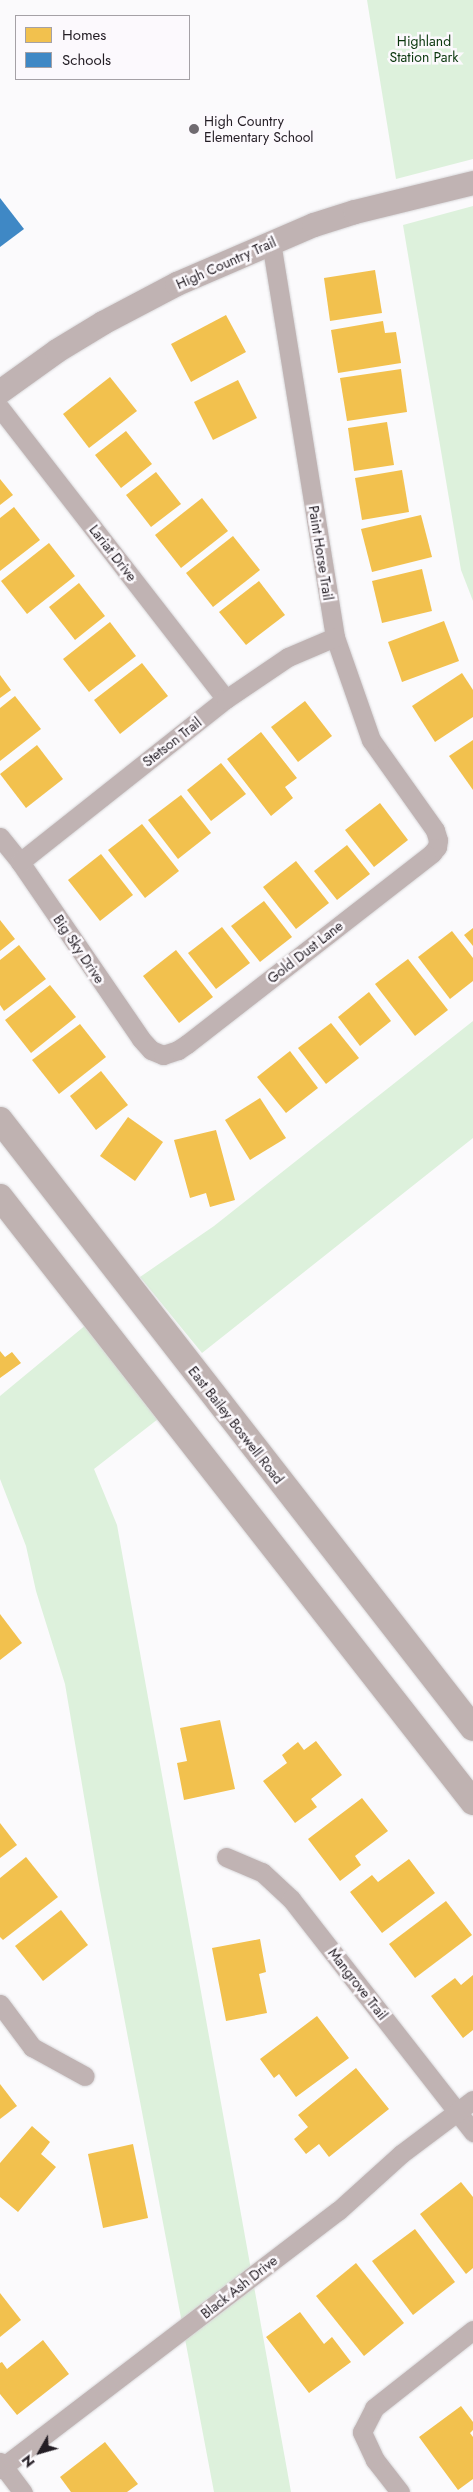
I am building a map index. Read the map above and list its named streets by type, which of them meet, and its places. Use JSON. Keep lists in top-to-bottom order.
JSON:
{
  "streets": {
    "main road": ["East Bailey Boswell Road"],
    "street": [
      "High Country Trail",
      "Lariat Drive",
      "Paint Horse Trail",
      "Stetson Trail",
      "Big Sky Drive",
      "Gold Dust Lane",
      "Mangrove Trail",
      "Black Ash Drive"
    ]
  },
  "crossings": [
    ["High Country Trail", "Paint Horse Trail"],
    ["Lariat Drive", "Stetson Trail"],
    ["Paint Horse Trail", "Stetson Trail"],
    ["Paint Horse Trail", "Gold Dust Lane"],
    ["Stetson Trail", "Big Sky Drive"],
    ["Big Sky Drive", "Gold Dust Lane"],
    ["Mangrove Trail", "Black Ash Drive"]
  ],
  "parks": ["Highland Station Park"],
  "places": ["High Country Elementary School"],
  "legend": ["Homes", "Schools"],
  "north": "bottom left"
}
